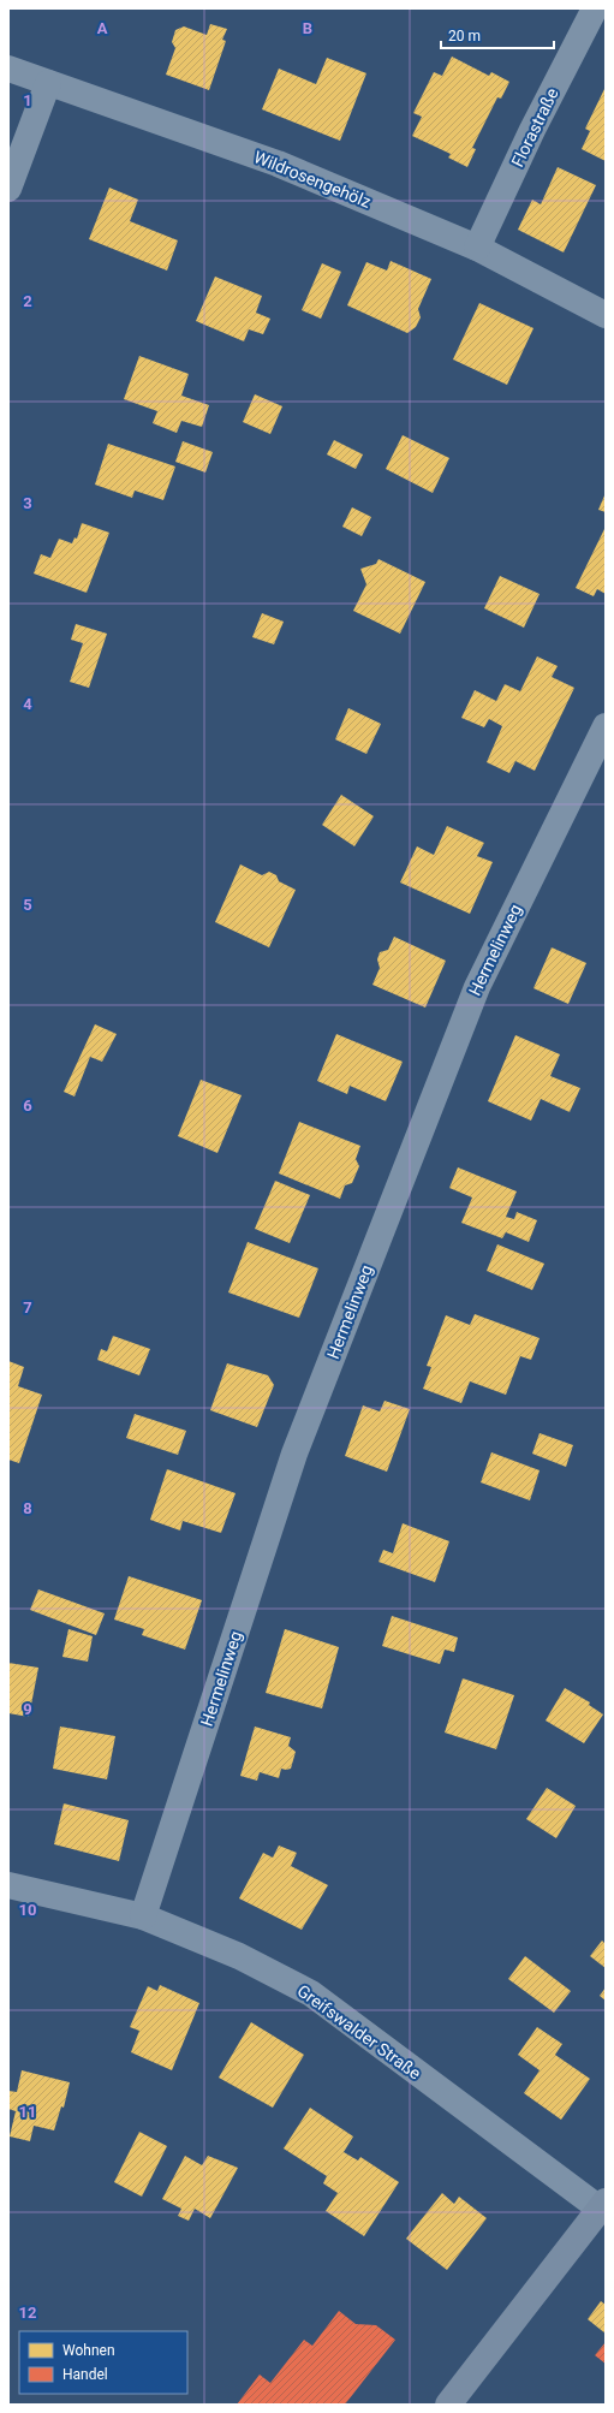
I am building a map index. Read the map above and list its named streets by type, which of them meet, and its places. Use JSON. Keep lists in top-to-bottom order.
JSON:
{
  "streets": {
    "street": [
      "Florastraße",
      "Wildrosengehölz",
      "Hermelinweg",
      "Greifswalder Straße"
    ]
  },
  "crossings": [
    ["Florastraße", "Wildrosengehölz"],
    ["Hermelinweg", "Greifswalder Straße"]
  ],
  "legend": ["Wohnen", "Handel"],
  "scale_bar": "20 m",
  "grid": {
    "columns": ["A", "B"],
    "rows": [
      "1",
      "2",
      "3",
      "4",
      "5",
      "6",
      "7",
      "8",
      "9",
      "10",
      "11",
      "12"
    ]
  }
}
